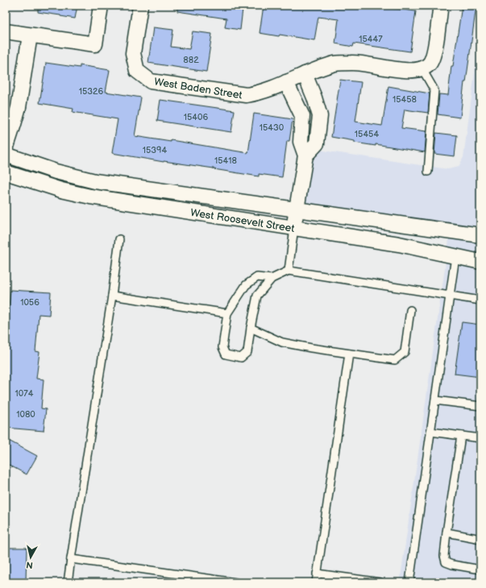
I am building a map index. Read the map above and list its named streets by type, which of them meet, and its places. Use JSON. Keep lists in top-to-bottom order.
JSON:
{
  "streets": {
    "street": ["West Baden Street", "West Roosevelt Street"]
  },
  "house_numbers": [
    "15447",
    "882",
    "15326",
    "15458",
    "15406",
    "15430",
    "15454",
    "15394",
    "15418",
    "1056",
    "1074",
    "1080"
  ],
  "north": "bottom"
}
